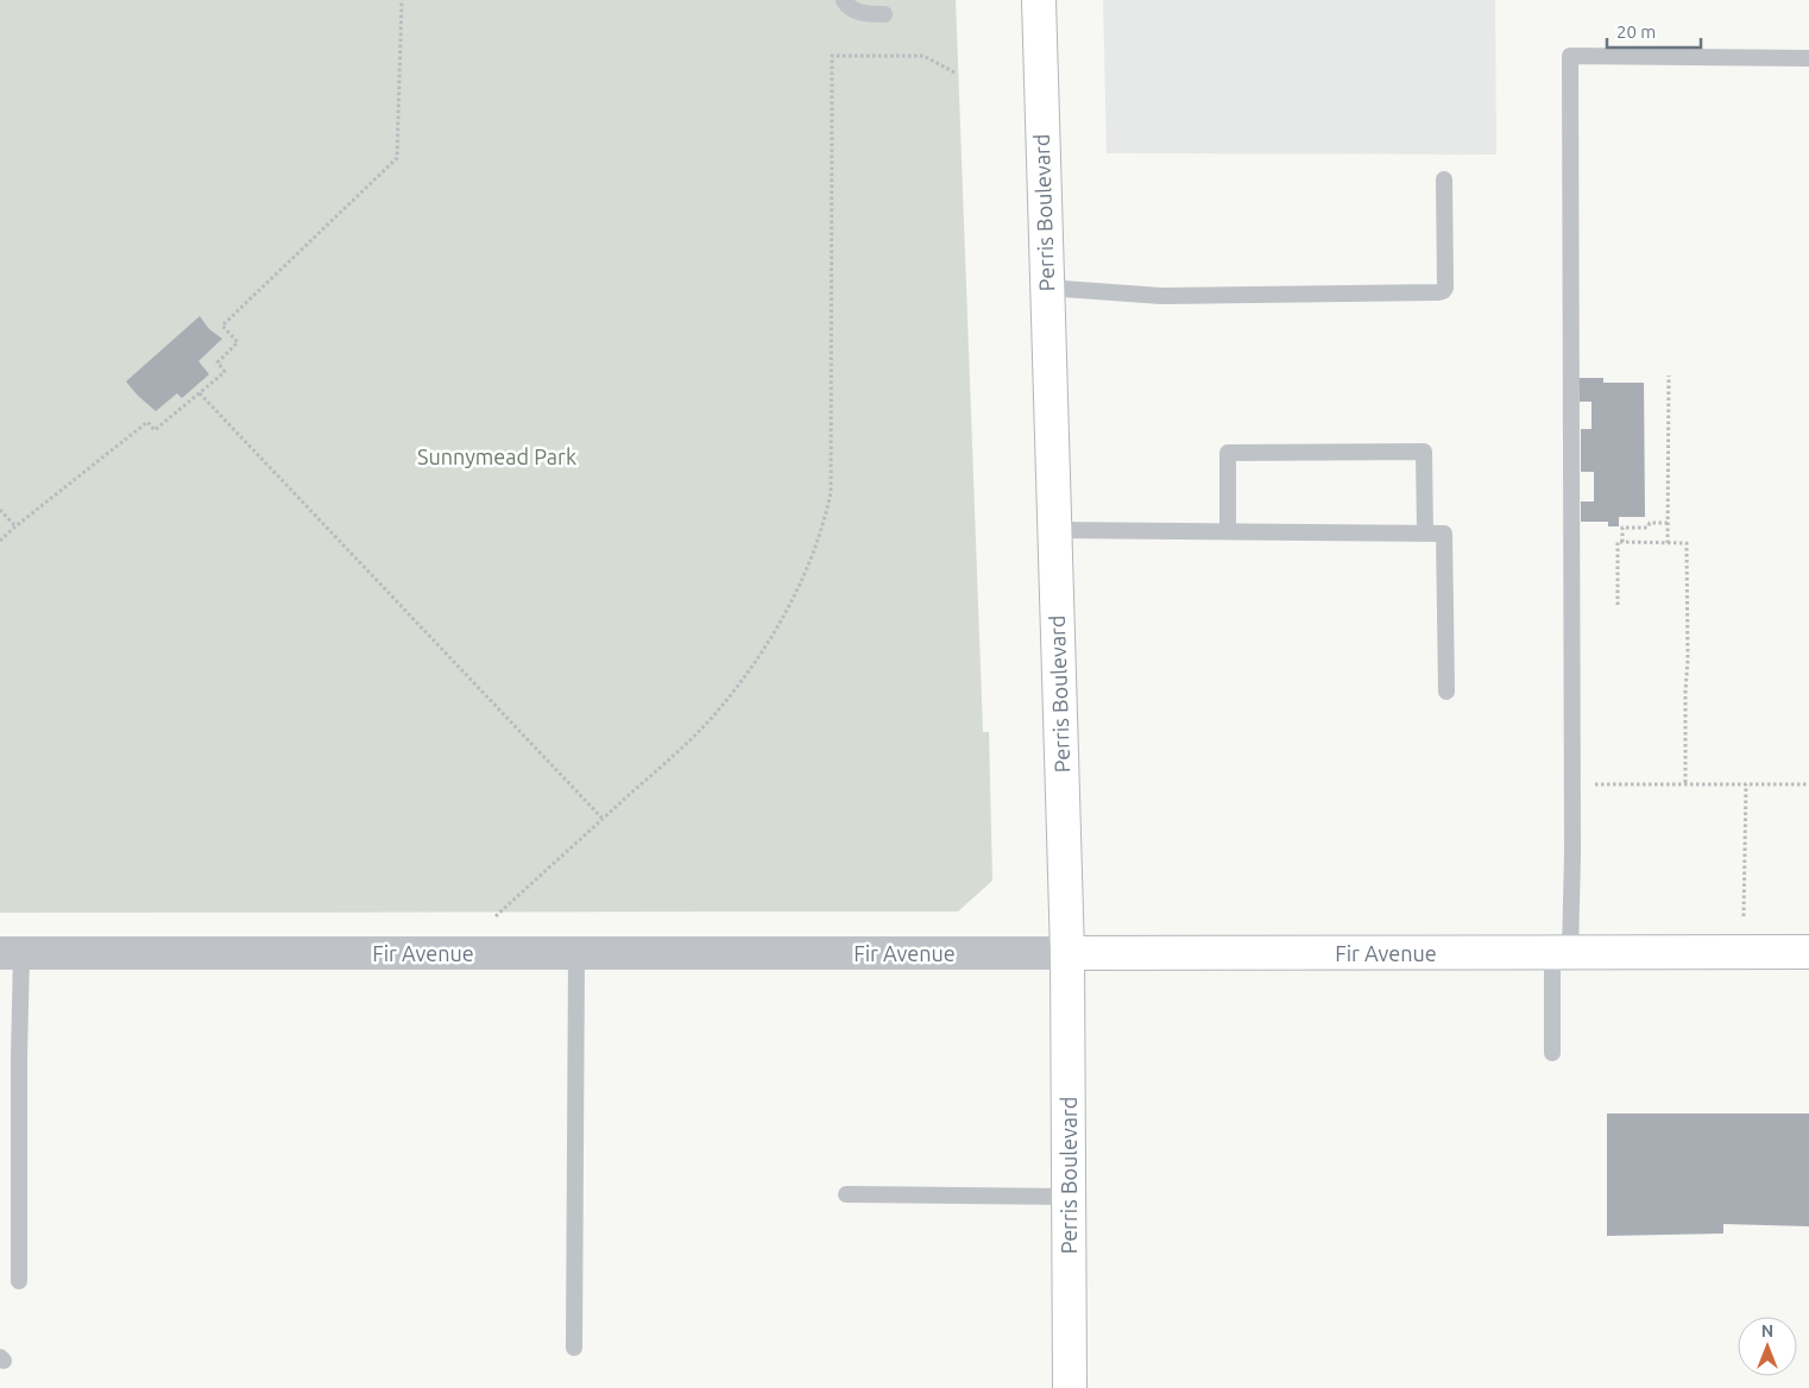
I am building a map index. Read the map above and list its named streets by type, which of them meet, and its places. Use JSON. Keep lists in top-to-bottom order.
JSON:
{
  "streets": {
    "main road": ["Perris Boulevard", "Fir Avenue"]
  },
  "crossings": [
    ["Perris Boulevard", "Fir Avenue"]
  ],
  "parks": ["Sunnymead Park"],
  "scale_bar": "20 m",
  "north": "top"
}
